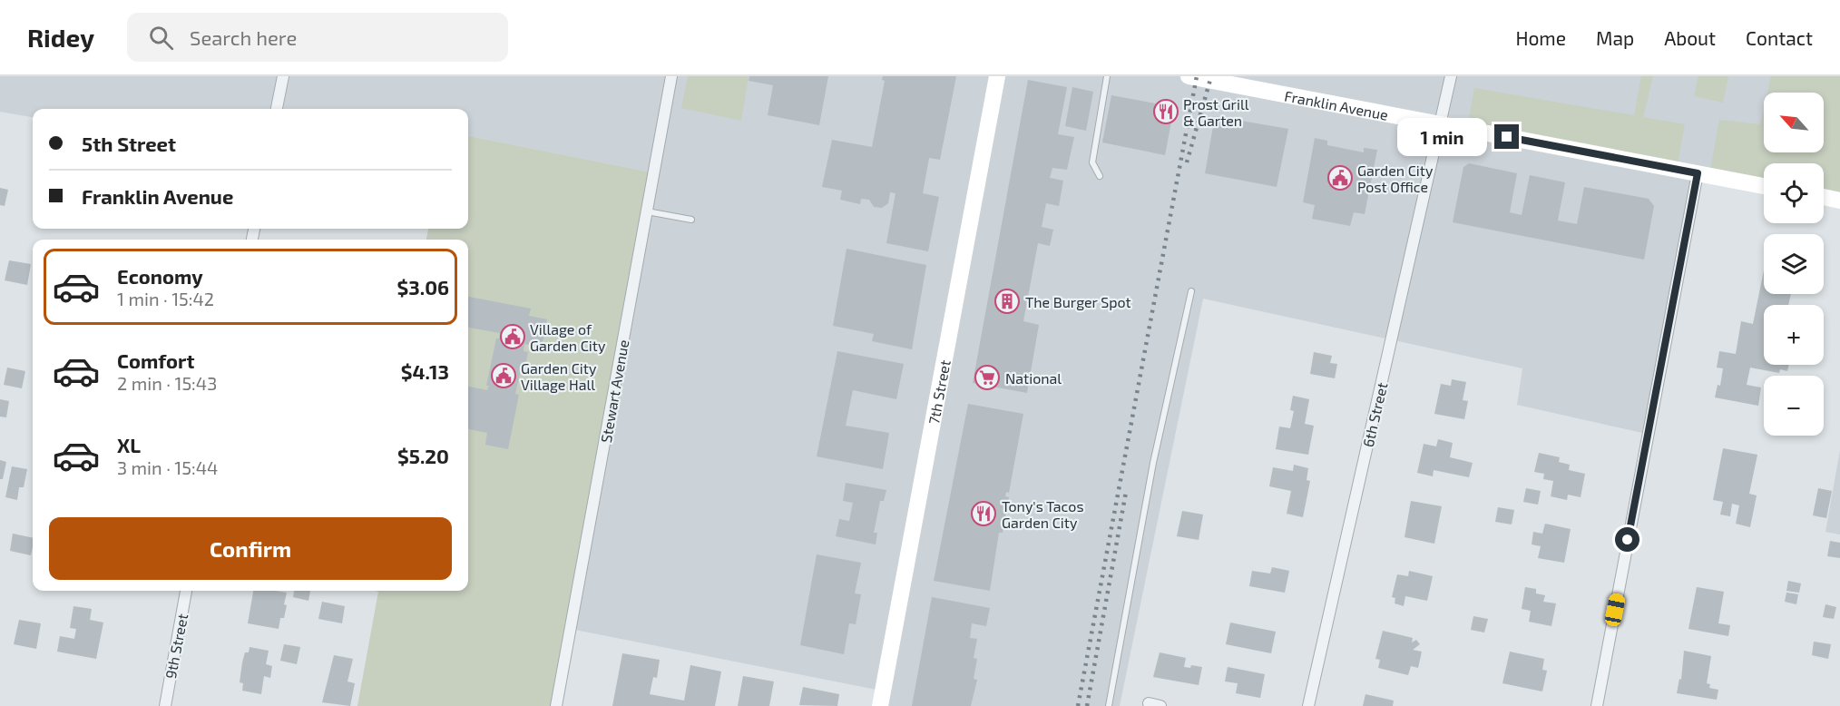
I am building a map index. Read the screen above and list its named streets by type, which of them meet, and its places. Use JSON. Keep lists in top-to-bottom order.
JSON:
{
  "streets": {
    "street": [
      "Franklin Avenue",
      "Stewart Avenue",
      "7th Street",
      "6th Street",
      "9th Street"
    ]
  },
  "crossings": [
    ["Franklin Avenue", "6th Street"]
  ],
  "places": {
    "restaurant": ["Prost Grill & Garten", "Tony's Tacos Garden City"],
    "public building": ["Garden City Post Office", "Village of Garden City", "Garden City Village Hall"],
    "building": ["The Burger Spot"],
    "supermarket": ["National"]
  },
  "north": "top left",
  "page": {
    "header": "Ridey",
    "search": "Search here",
    "nav": [
      "Home",
      "Map",
      "About",
      "Contact"
    ],
    "map_buttons": ["+", "−"],
    "banner": ["5th Street", "Franklin Avenue"],
    "bubble": "1 min",
    "list": [
      {
        "name": "Economy",
        "note": "1 min · 15:42",
        "value": "$3.06"
      },
      {
        "name": "Comfort",
        "note": "2 min · 15:43",
        "value": "$4.13"
      },
      {
        "name": "XL",
        "note": "3 min · 15:44",
        "value": "$5.20"
      }
    ],
    "buttons": "Confirm"
  }
}
